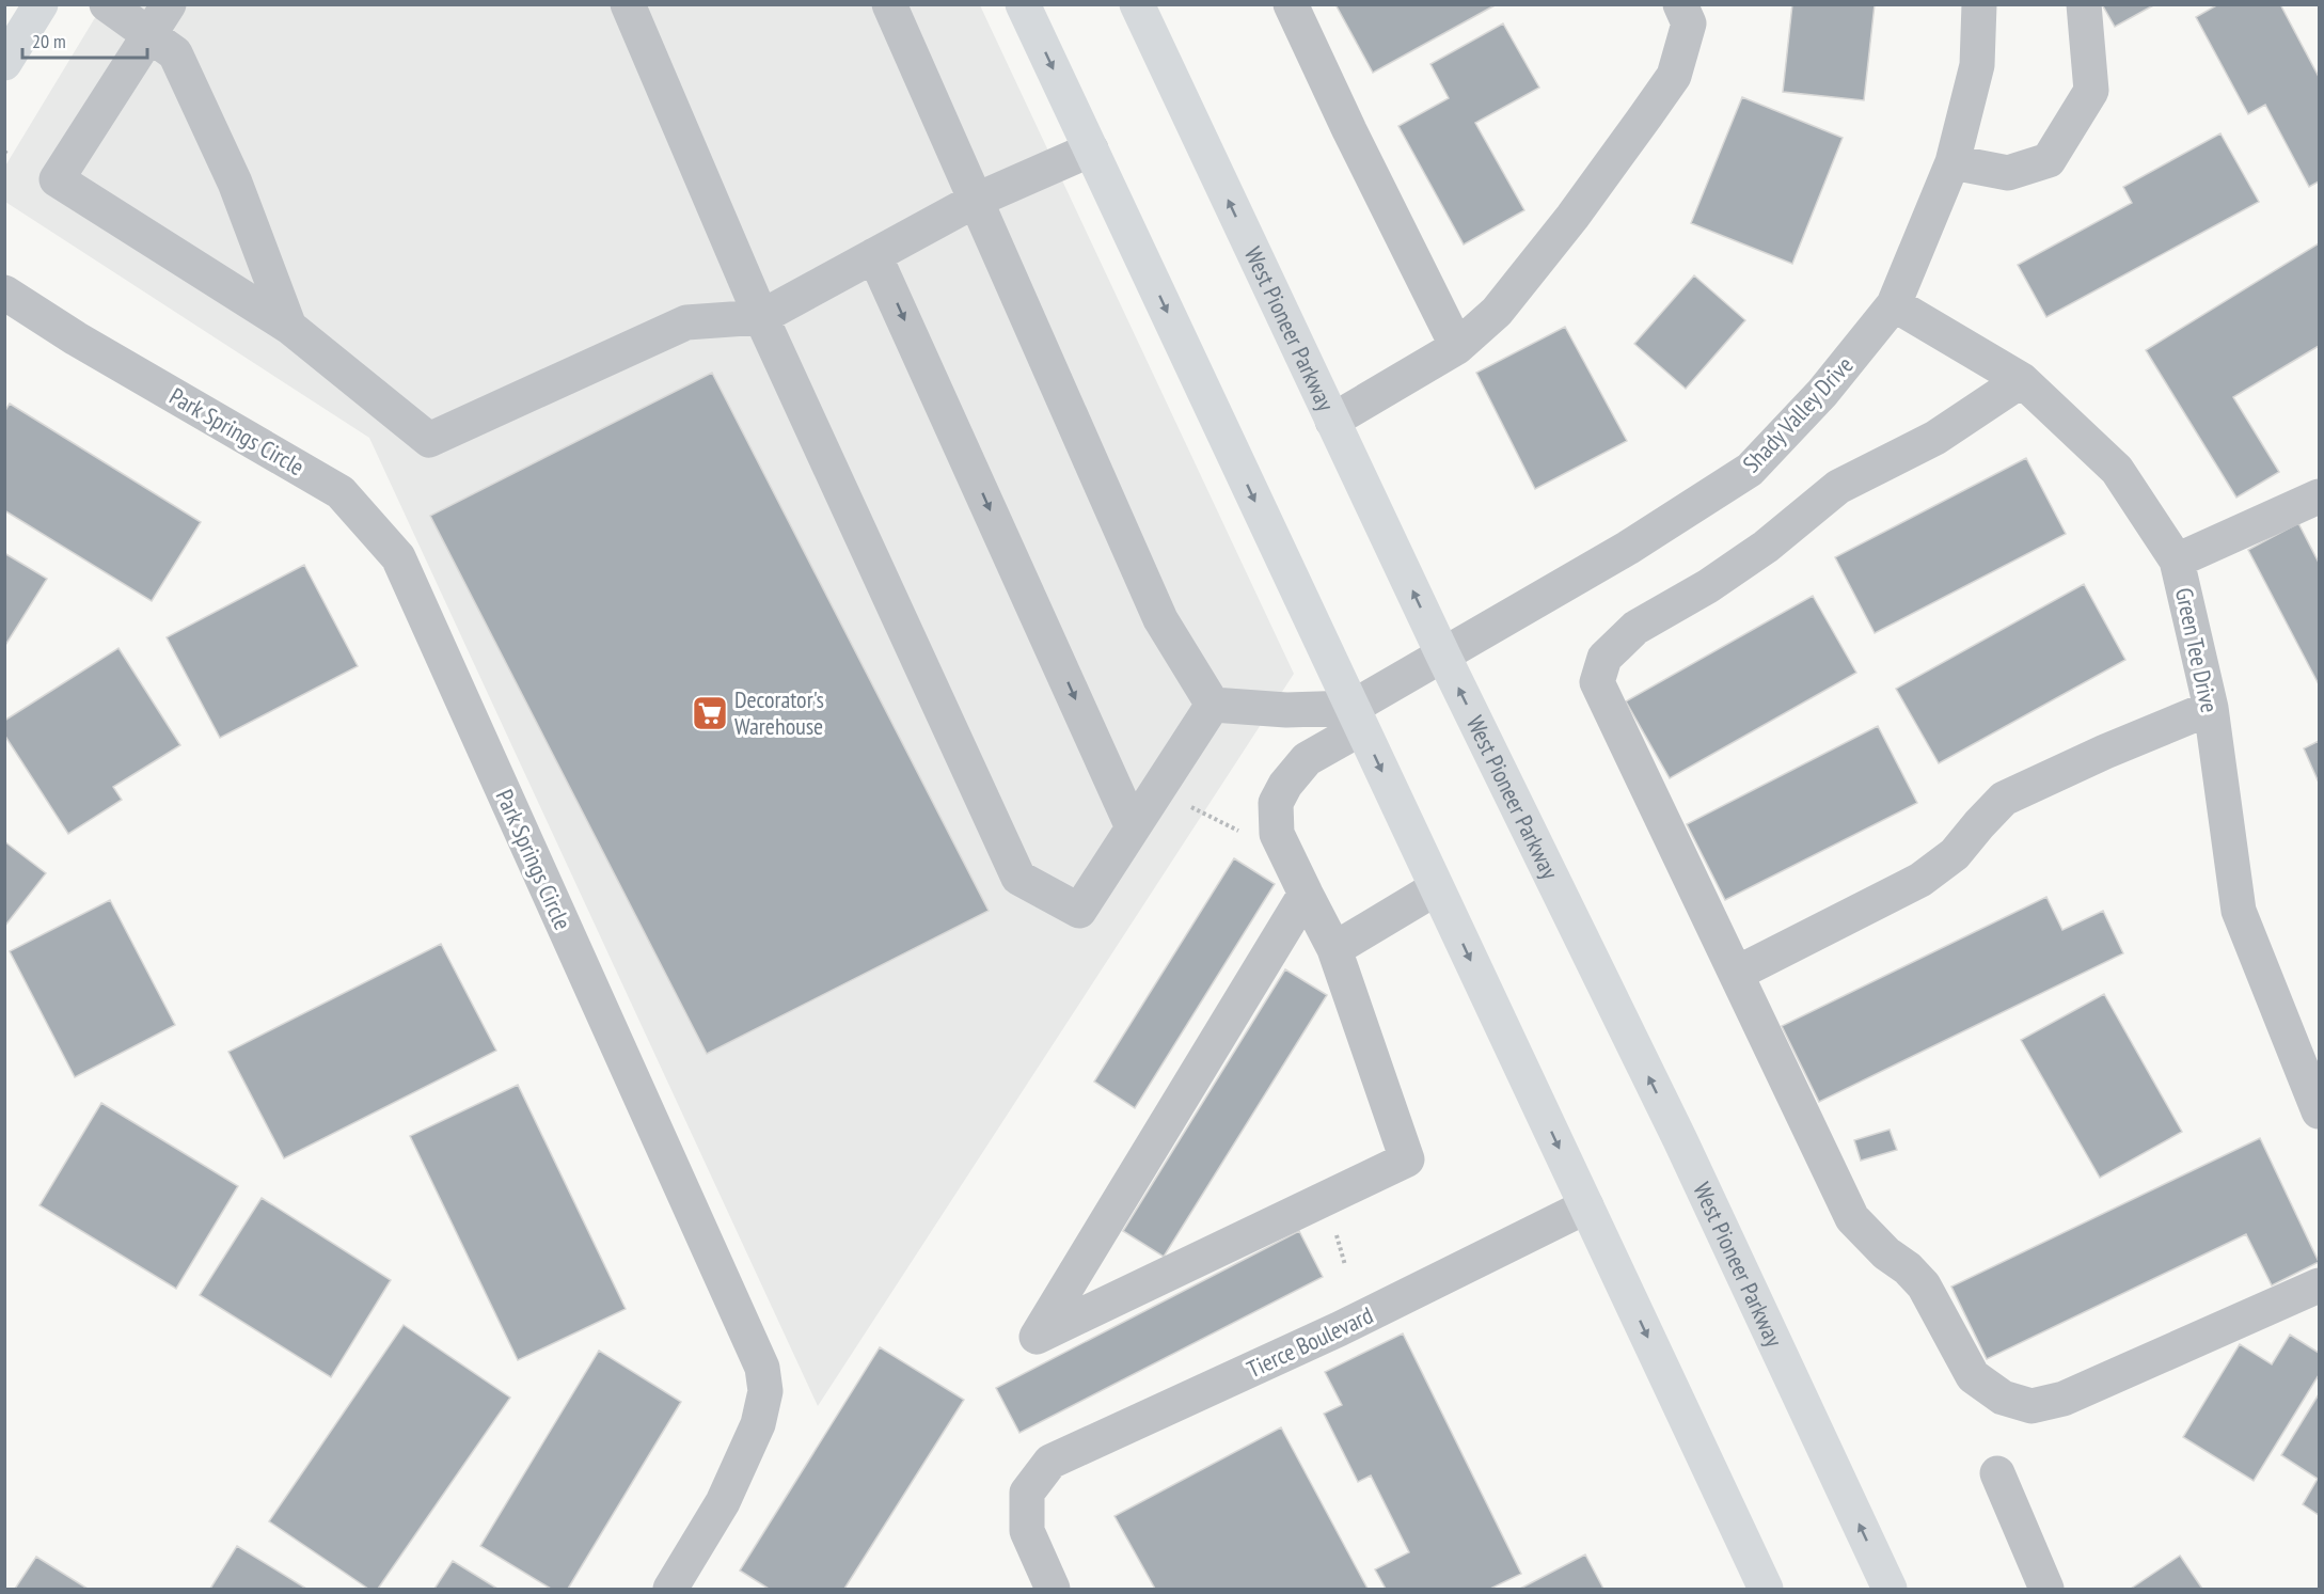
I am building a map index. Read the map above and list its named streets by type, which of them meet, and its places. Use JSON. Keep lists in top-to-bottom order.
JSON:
{
  "streets": {
    "main road": ["West Pioneer Parkway"],
    "street": [
      "Shady Valley Drive",
      "Park Springs Circle",
      "Green Tee Drive",
      "Tierce Boulevard"
    ]
  },
  "crossings": [
    ["West Pioneer Parkway", "Shady Valley Drive"],
    ["Shady Valley Drive", "Green Tee Drive"]
  ],
  "places": {
    "supermarket": ["Decorator's Warehouse"]
  },
  "scale_bar": "20 m"
}
